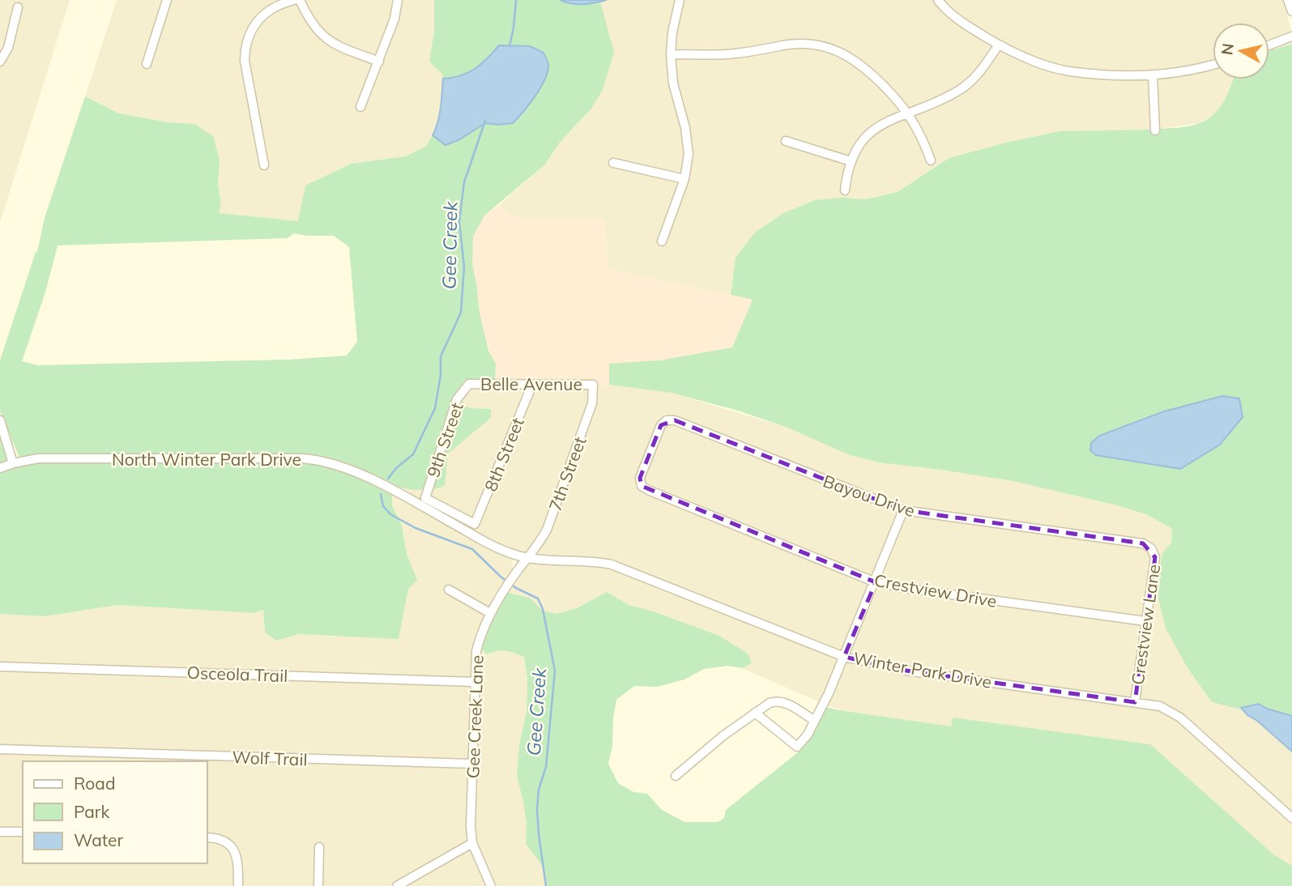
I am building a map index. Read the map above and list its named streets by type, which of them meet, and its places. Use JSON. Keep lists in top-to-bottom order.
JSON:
{
  "streets": {
    "street": [
      "Belle Avenue",
      "9th Street",
      "8th Street",
      "North Winter Park Drive",
      "7th Street",
      "Bayou Drive",
      "Crestview Drive",
      "Crestview Lane",
      "Winter Park Drive",
      "Osceola Trail",
      "Gee Creek Lane",
      "Wolf Trail"
    ]
  },
  "crossings": [
    ["Belle Avenue", "9th Street"],
    ["Belle Avenue", "8th Street"],
    ["Belle Avenue", "7th Street"],
    ["9th Street", "8th Street"],
    ["North Winter Park Drive", "7th Street"],
    ["North Winter Park Drive", "Winter Park Drive"],
    ["North Winter Park Drive", "Gee Creek Lane"],
    ["7th Street", "Winter Park Drive"],
    ["7th Street", "Gee Creek Lane"],
    ["Bayou Drive", "Crestview Drive"],
    ["Bayou Drive", "Crestview Lane"],
    ["Crestview Drive", "Crestview Lane"],
    ["Crestview Lane", "Winter Park Drive"],
    ["Winter Park Drive", "Gee Creek Lane"],
    ["Osceola Trail", "Gee Creek Lane"],
    ["Gee Creek Lane", "Wolf Trail"]
  ],
  "water": ["Gee Creek"],
  "legend": ["Road", "Park", "Water"],
  "north": "left"
}
